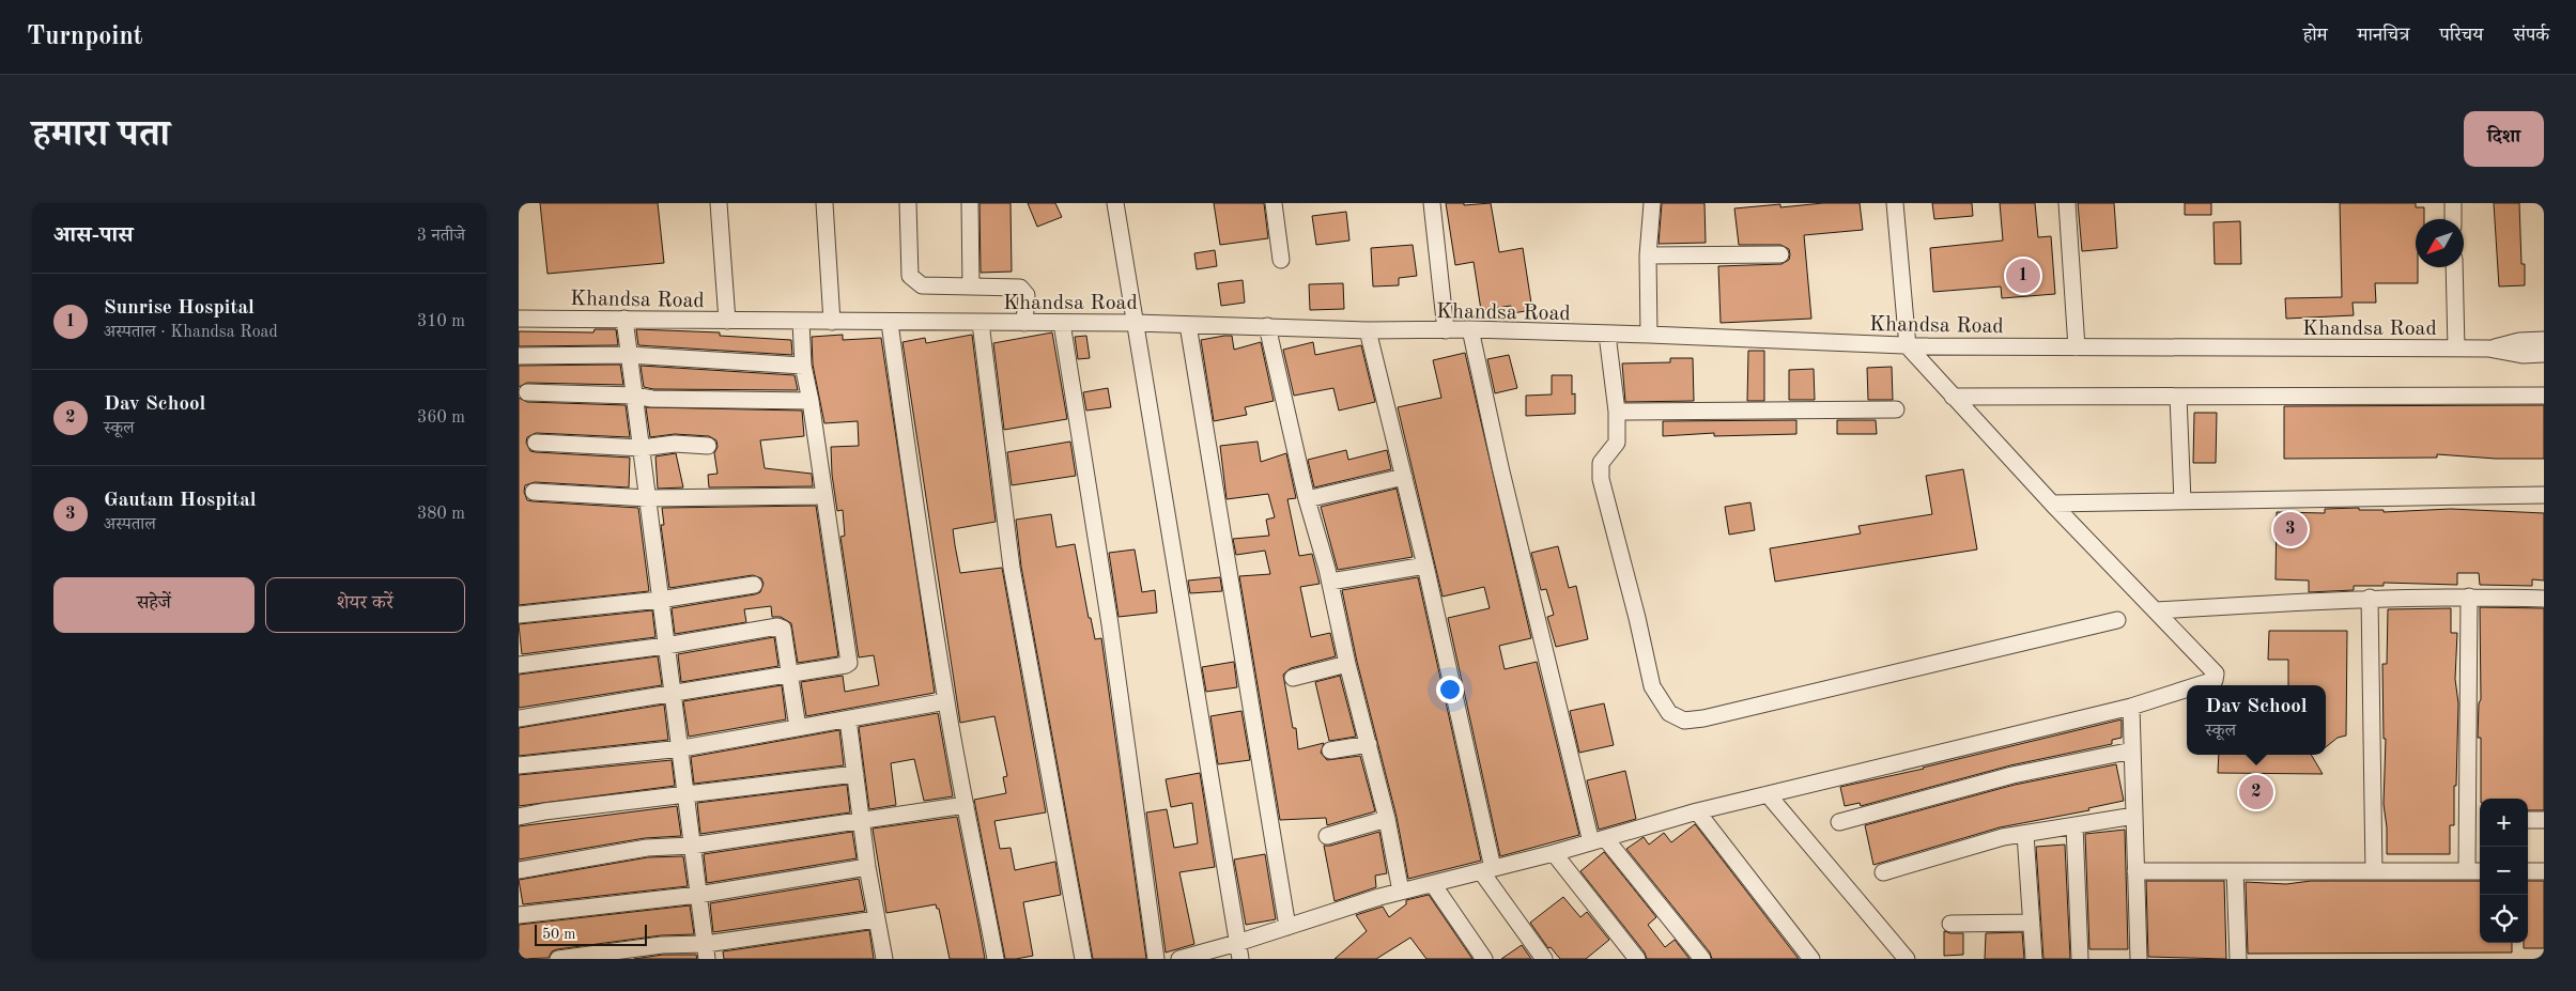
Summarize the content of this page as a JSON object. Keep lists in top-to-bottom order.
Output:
{
  "streets": {
    "street": ["Khandsa Road"]
  },
  "scale_bar": "50 m",
  "north": "bottom left",
  "page": {
    "header": "Turnpoint",
    "nav": [
      "होम",
      "मानचित्र",
      "परिचय",
      "संपर्क"
    ],
    "title": "हमारा पता",
    "buttons": [
      "दिशा",
      ["सहेजें", "शेयर करें"]
    ],
    "heading": ["आस-पास", "3 नतीजे"],
    "pins": ["1", "3", "2"],
    "list": [
      {
        "mark": "1",
        "name": "Sunrise Hospital",
        "note": "अस्पताल · Khandsa Road",
        "value": "310 m"
      },
      {
        "mark": "2",
        "name": "Dav School",
        "note": "स्कूल",
        "value": "360 m"
      },
      {
        "mark": "3",
        "name": "Gautam Hospital",
        "note": "अस्पताल",
        "value": "380 m"
      }
    ],
    "popup": ["Dav School", "स्कूल"],
    "map_buttons": ["+", "−"],
    "scale": "50 m"
  }
}
